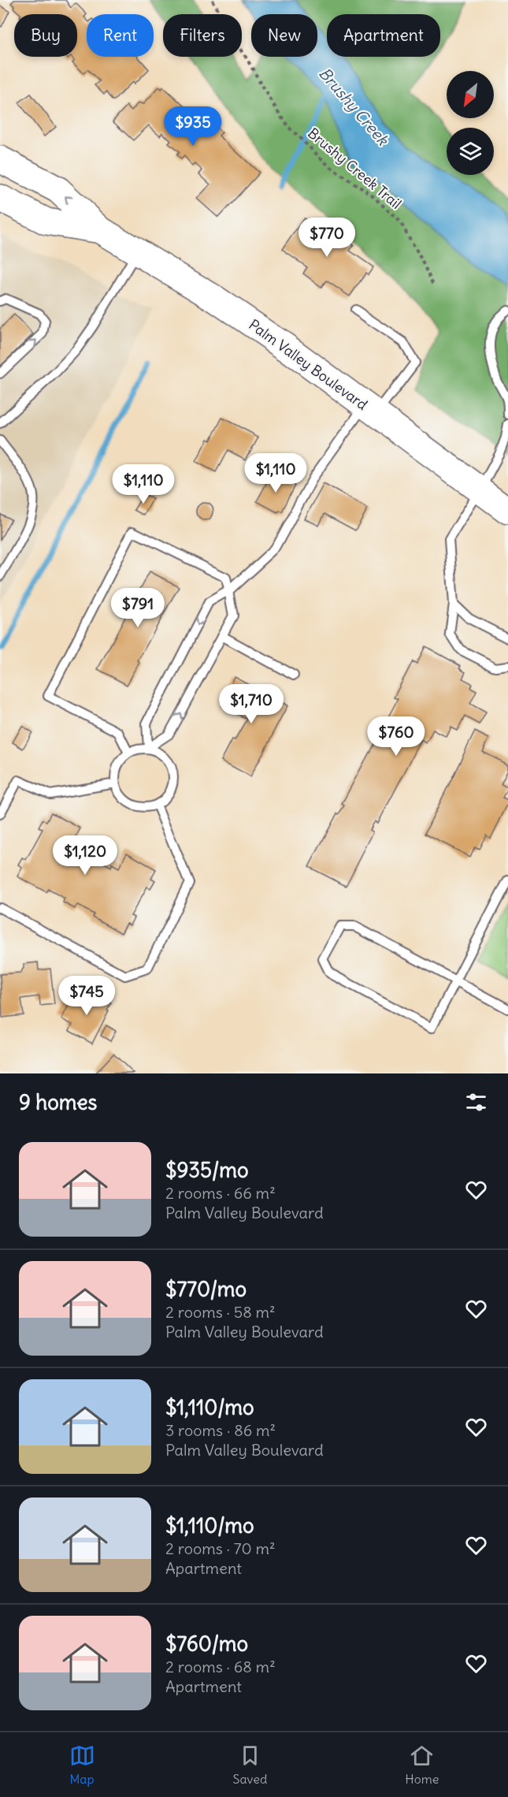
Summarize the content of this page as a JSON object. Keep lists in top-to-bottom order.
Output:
{
  "streets": {
    "highway": ["Palm Valley Boulevard"],
    "path": ["Brushy Creek Trail"]
  },
  "water": ["Brushy Creek"],
  "north": "bottom left",
  "page": {
    "chip": [
      "Buy",
      "Rent",
      "Filters",
      "New",
      "Apartment"
    ],
    "price": [
      "$935",
      "$770",
      "$1,110",
      "$1,110",
      "$791",
      "$1,710",
      "$760",
      "$1,120",
      "$745"
    ],
    "heading": "9 homes",
    "list": [
      {
        "name": "$935/mo",
        "note": "2 rooms · 66 m² · Palm Valley Boulevard"
      },
      {
        "name": "$770/mo",
        "note": "2 rooms · 58 m² · Palm Valley Boulevard"
      },
      {
        "name": "$1,110/mo",
        "note": "3 rooms · 86 m² · Palm Valley Boulevard"
      },
      {
        "name": "$1,110/mo",
        "note": "2 rooms · 70 m² · Apartment"
      },
      {
        "name": "$760/mo",
        "note": "2 rooms · 68 m² · Apartment"
      }
    ],
    "tabs": ["Map", "Saved", "Home"]
  }
}
